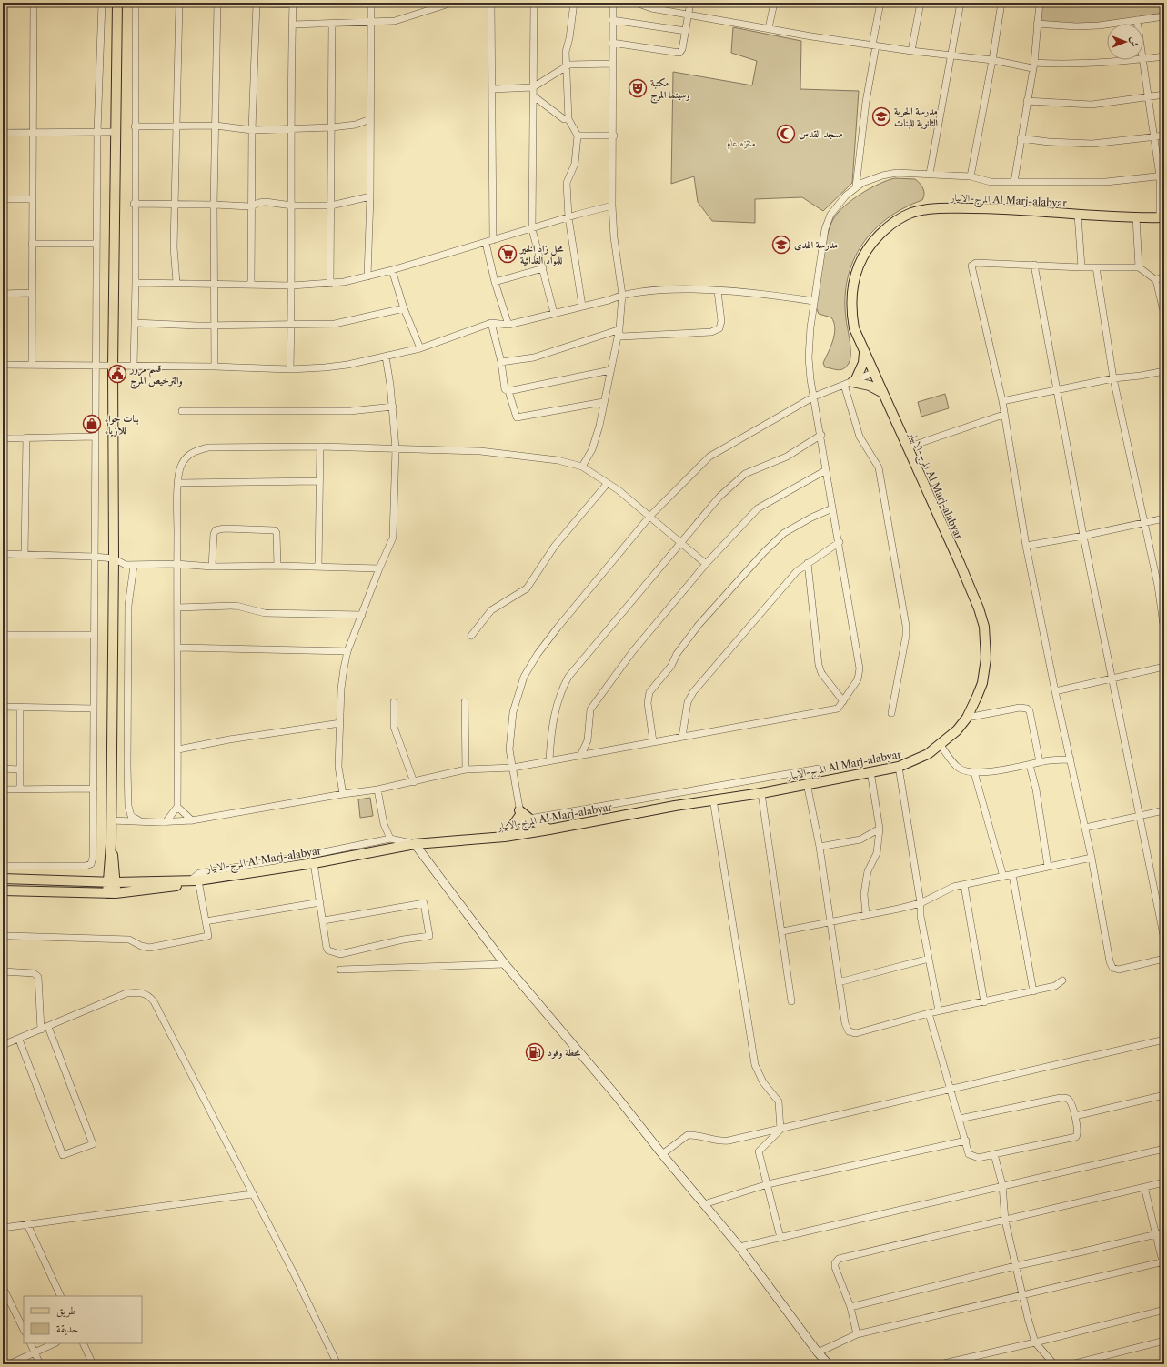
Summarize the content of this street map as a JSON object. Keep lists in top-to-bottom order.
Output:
{
  "streets": {
    "main road": ["المرج-الابيار Al Marj-alabyar"]
  },
  "parks": ["منتزه عام"],
  "places": {
    "theatre": ["مكتبة وسينما المرج"],
    "school or university": ["مدرسة الحرية الثانوية للبنات", "مدرسة الهدى"],
    "mosque": ["مسجد القدس"],
    "supermarket": ["محل زاد الخير للمواد الغذائية"],
    "public building": ["قسم مرور والترخيص المرج"],
    "shop": ["بنات حواء للازياء"],
    "fuel station": ["محطة وقود"]
  },
  "legend": ["طريق", "حديقة"],
  "north": "right"
}
